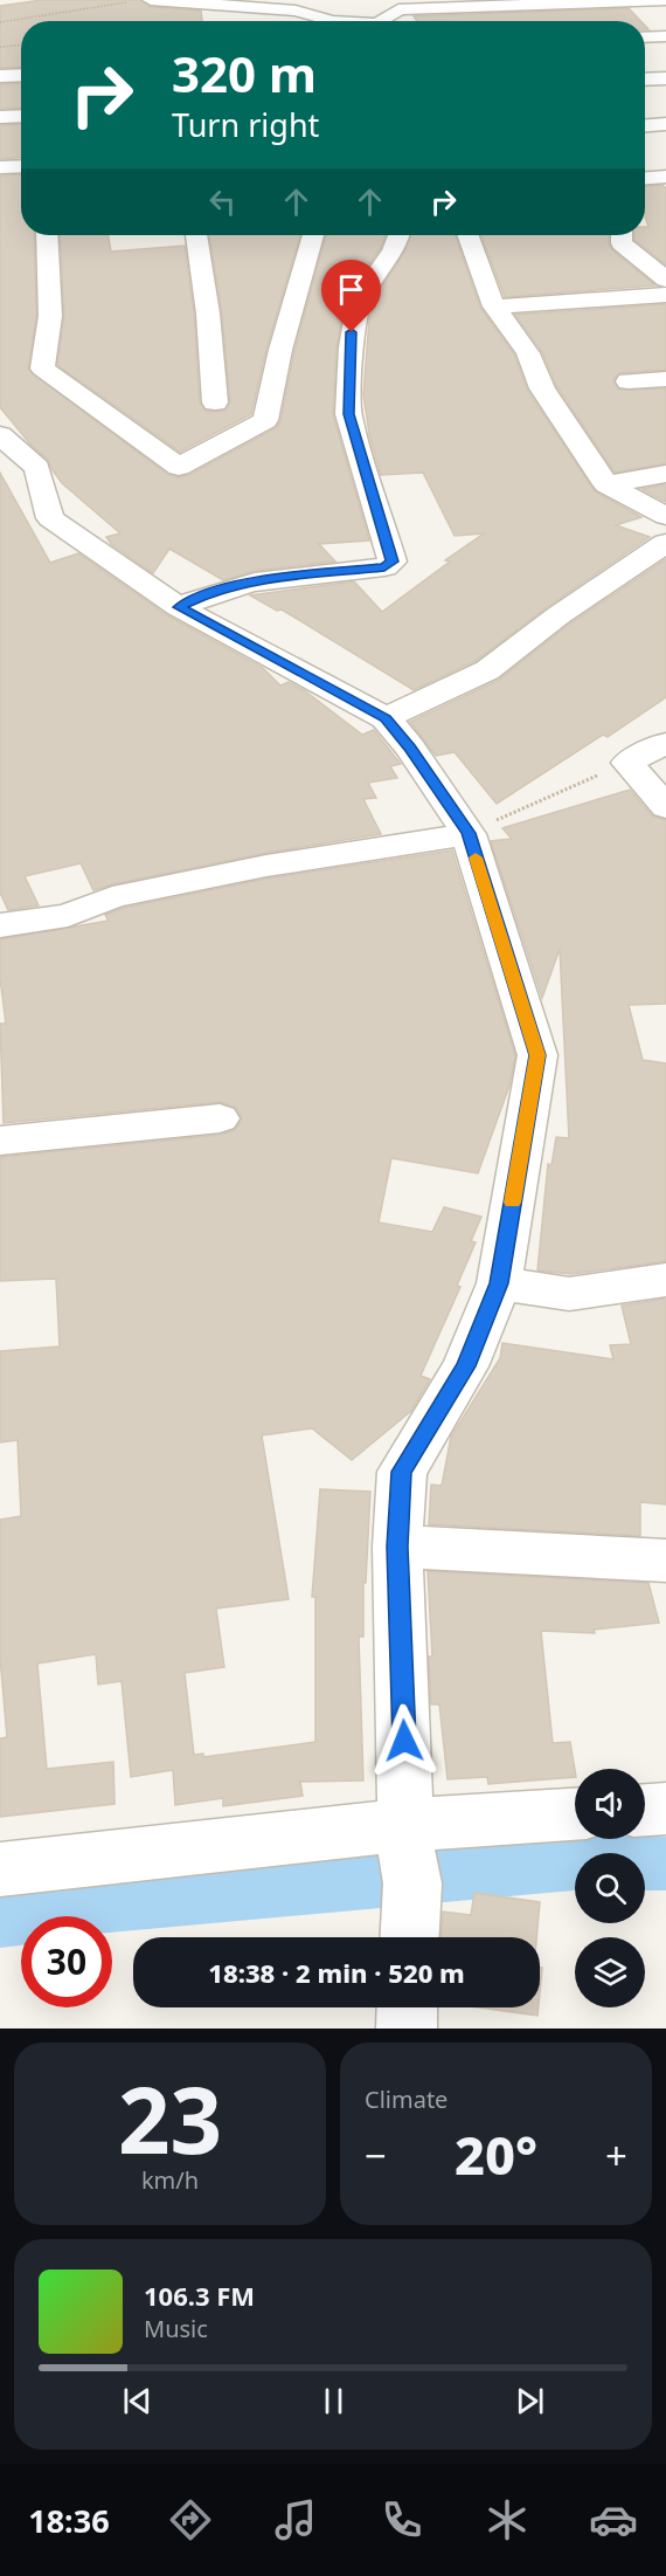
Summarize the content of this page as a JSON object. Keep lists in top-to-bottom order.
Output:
{
  "page": {
    "turn": ["320 m", "Turn right"],
    "limit": "30",
    "trip": "18:38 · 2 min · 520 m",
    "tile": [
      ["23", "km/h"],
      "Climate"
    ],
    "heat": ["−", "20°", "+"],
    "song": ["106.3 FM", "Music"],
    "tabs": "18:36"
  }
}
